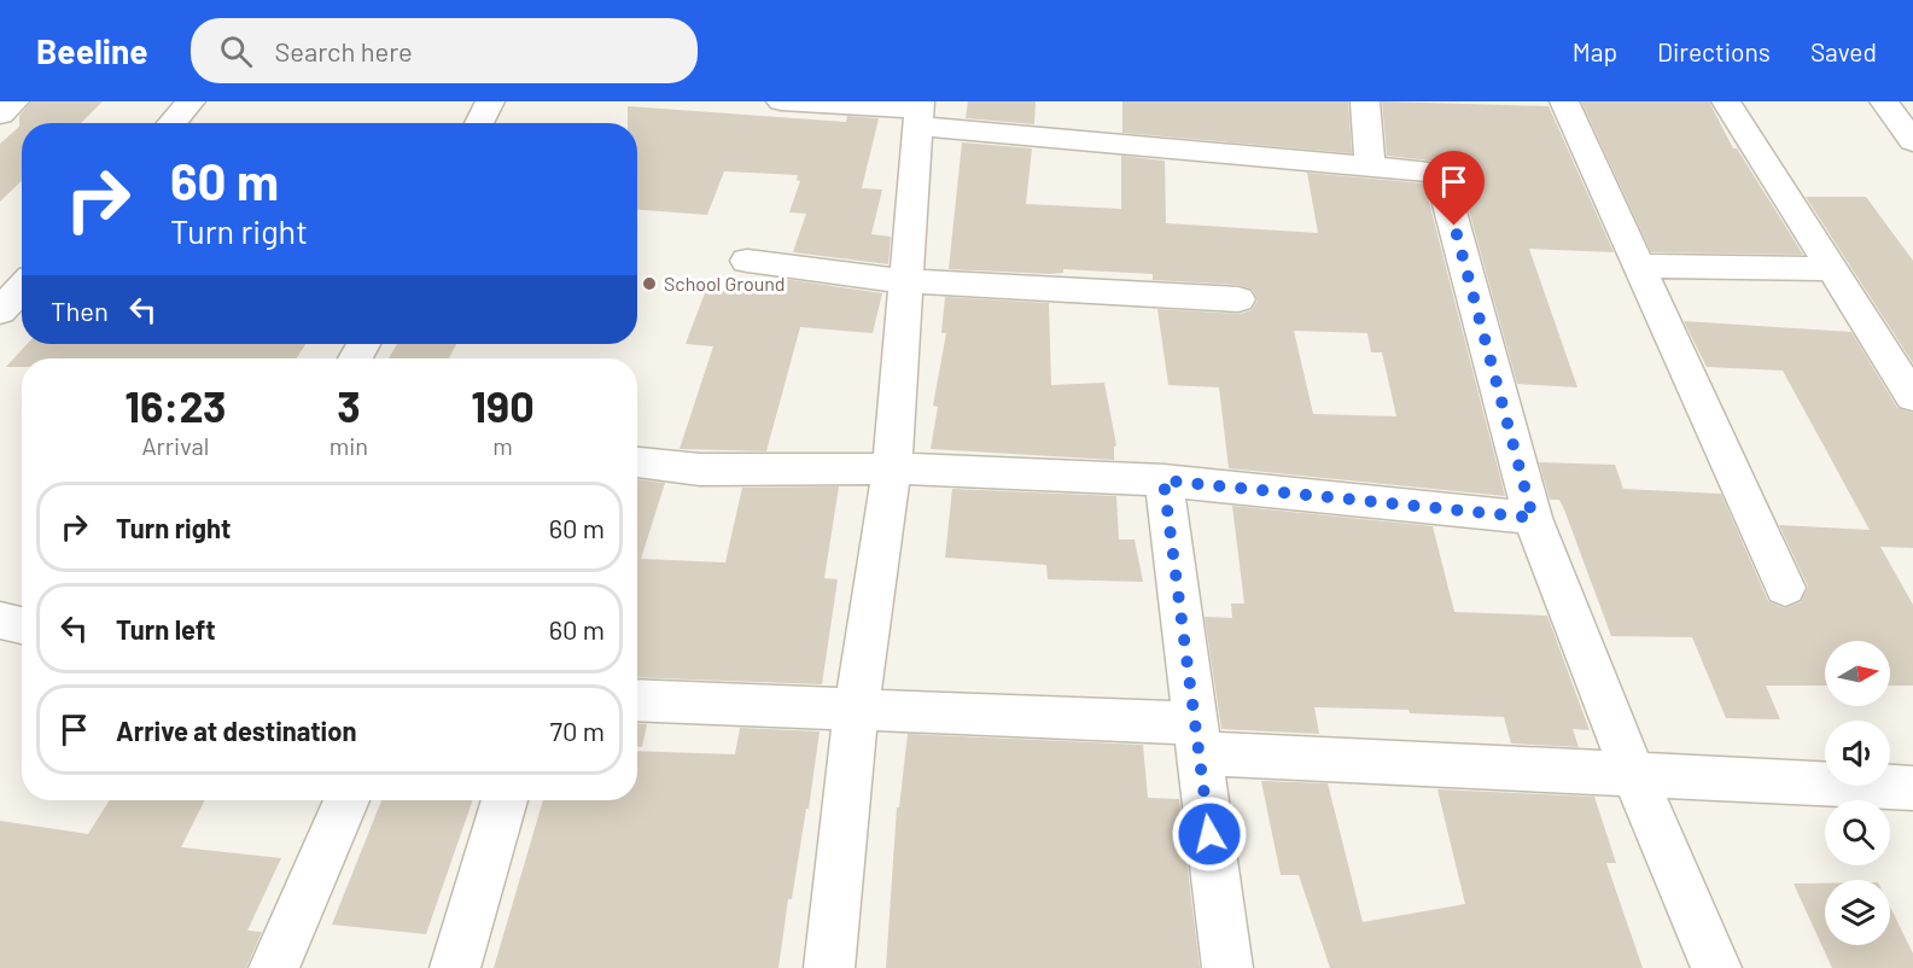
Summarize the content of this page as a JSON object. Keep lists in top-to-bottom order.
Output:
{
  "places": ["School Ground"],
  "north": "right",
  "page": {
    "header": "Beeline",
    "search": "Search here",
    "nav": ["Map", "Directions", "Saved"],
    "turn": ["60 m", "Turn right"],
    "then": "Then",
    "eta": [
      "16:23",
      "Arrival",
      "3",
      "min",
      "190",
      "m"
    ],
    "list": [
      {
        "name": "Turn right",
        "value": "60 m"
      },
      {
        "name": "Turn left",
        "value": "60 m"
      },
      {
        "name": "Arrive at destination",
        "value": "70 m"
      }
    ]
  }
}
